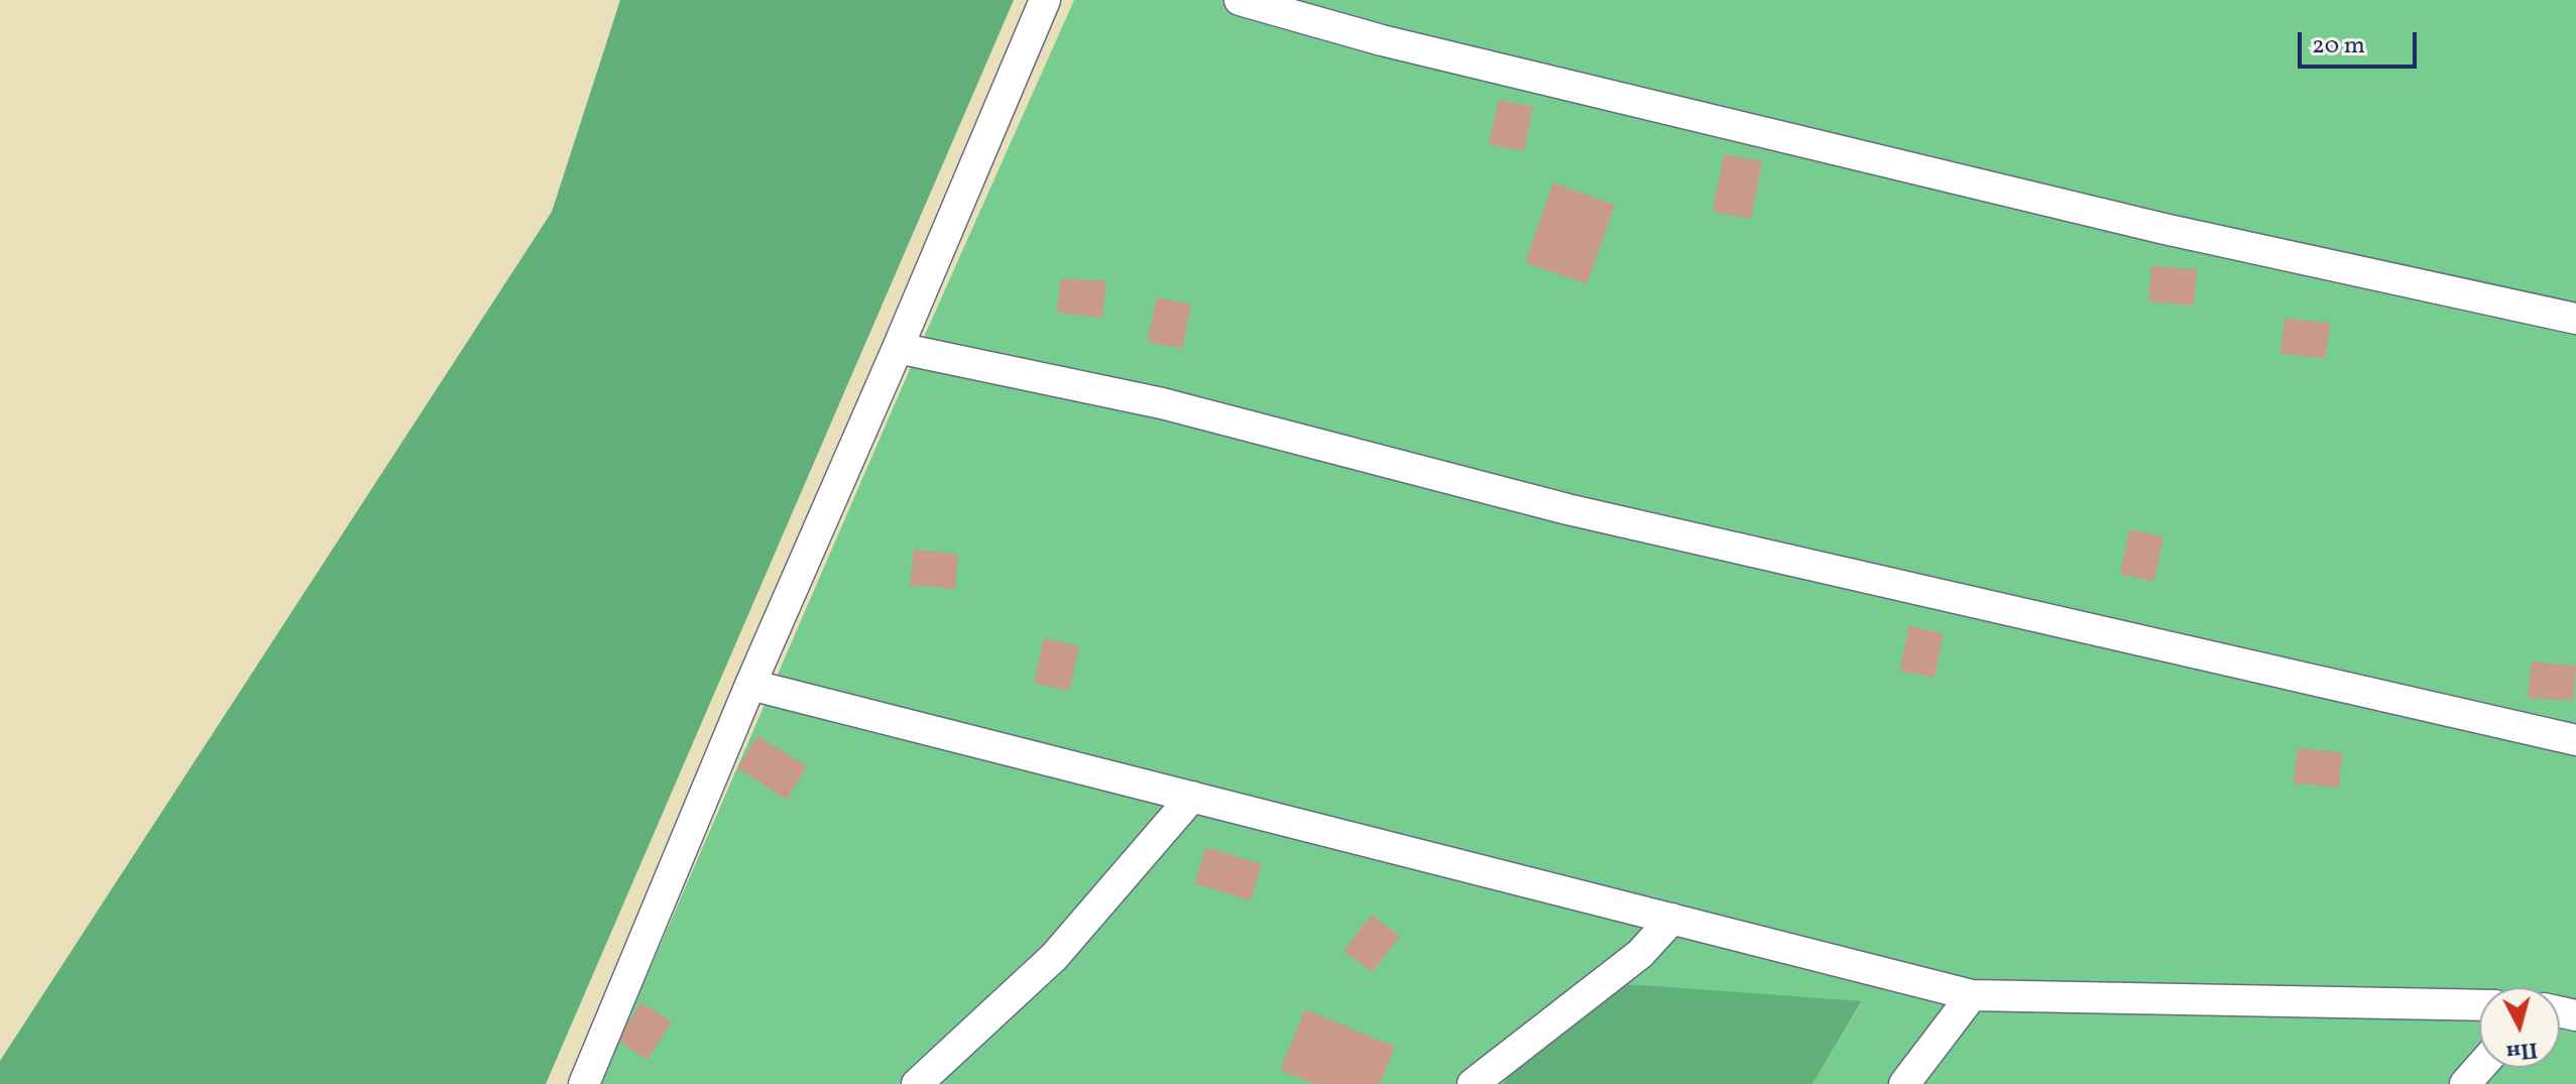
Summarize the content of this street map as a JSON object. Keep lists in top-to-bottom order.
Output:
{
  "scale_bar": "20 m",
  "north": "bottom"
}
